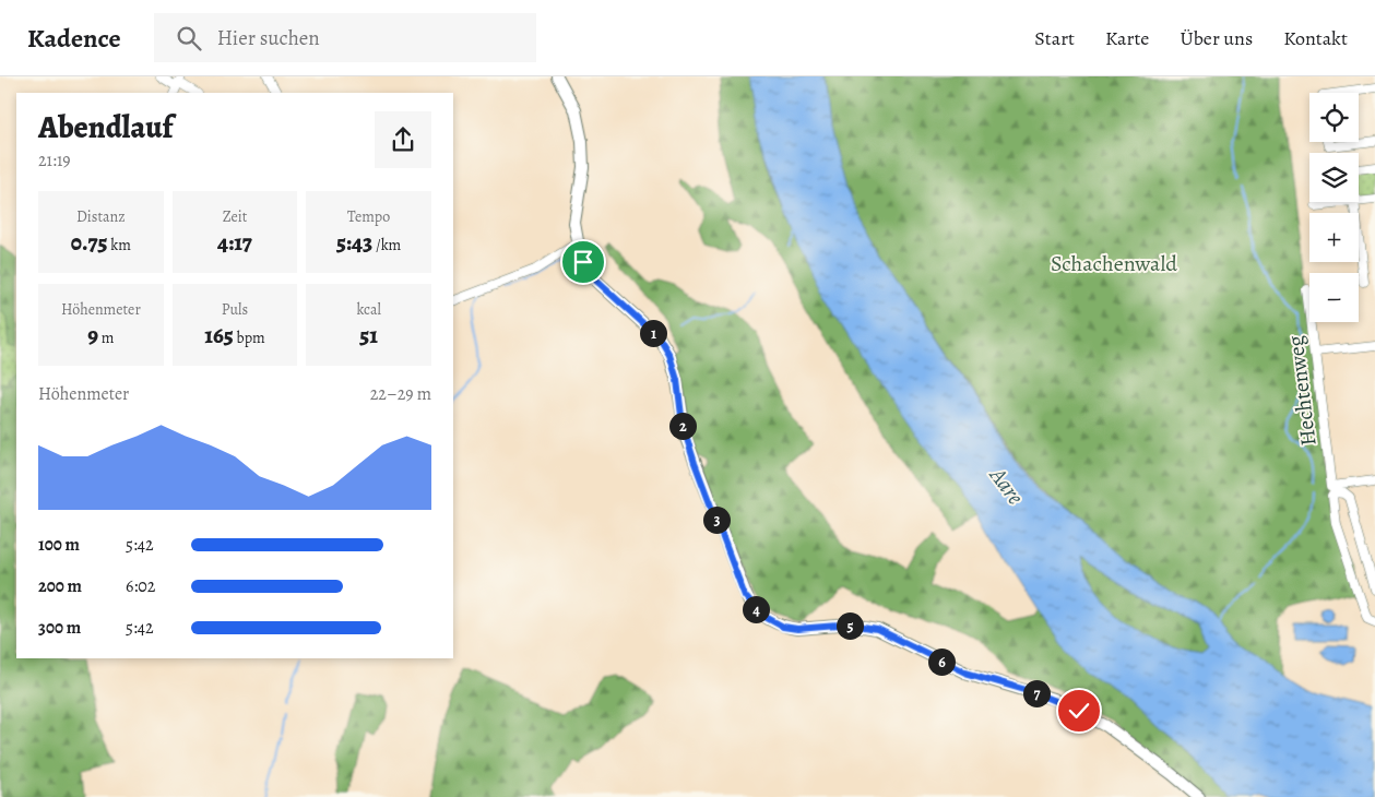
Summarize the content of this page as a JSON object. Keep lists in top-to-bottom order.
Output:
{
  "streets": {
    "street": ["Hechtenweg"]
  },
  "water": ["Aare"],
  "parks": ["Schachenwald"],
  "page": {
    "header": "Kadence",
    "search": "Hier suchen",
    "nav": [
      "Start",
      "Karte",
      "Über uns",
      "Kontakt"
    ],
    "map_buttons": ["+", "−"],
    "heading": ["Abendlauf", "21:19"],
    "stats": [
      ["Distanz", "0.75 km"],
      ["Zeit", "4:17"],
      ["Tempo", "5:43 /km"],
      ["Höhenmeter", "9 m"],
      ["Puls", "165 bpm"],
      ["kcal", "51"]
    ],
    "pins": [
      "1",
      "2",
      "3",
      "4",
      "5",
      "6",
      "7"
    ],
    "chart": ["Höhenmeter", "22–29 m"],
    "list": [
      {
        "name": "100 m",
        "note": "5:42"
      },
      {
        "name": "200 m",
        "note": "6:02"
      },
      {
        "name": "300 m",
        "note": "5:42"
      }
    ]
  }
}
